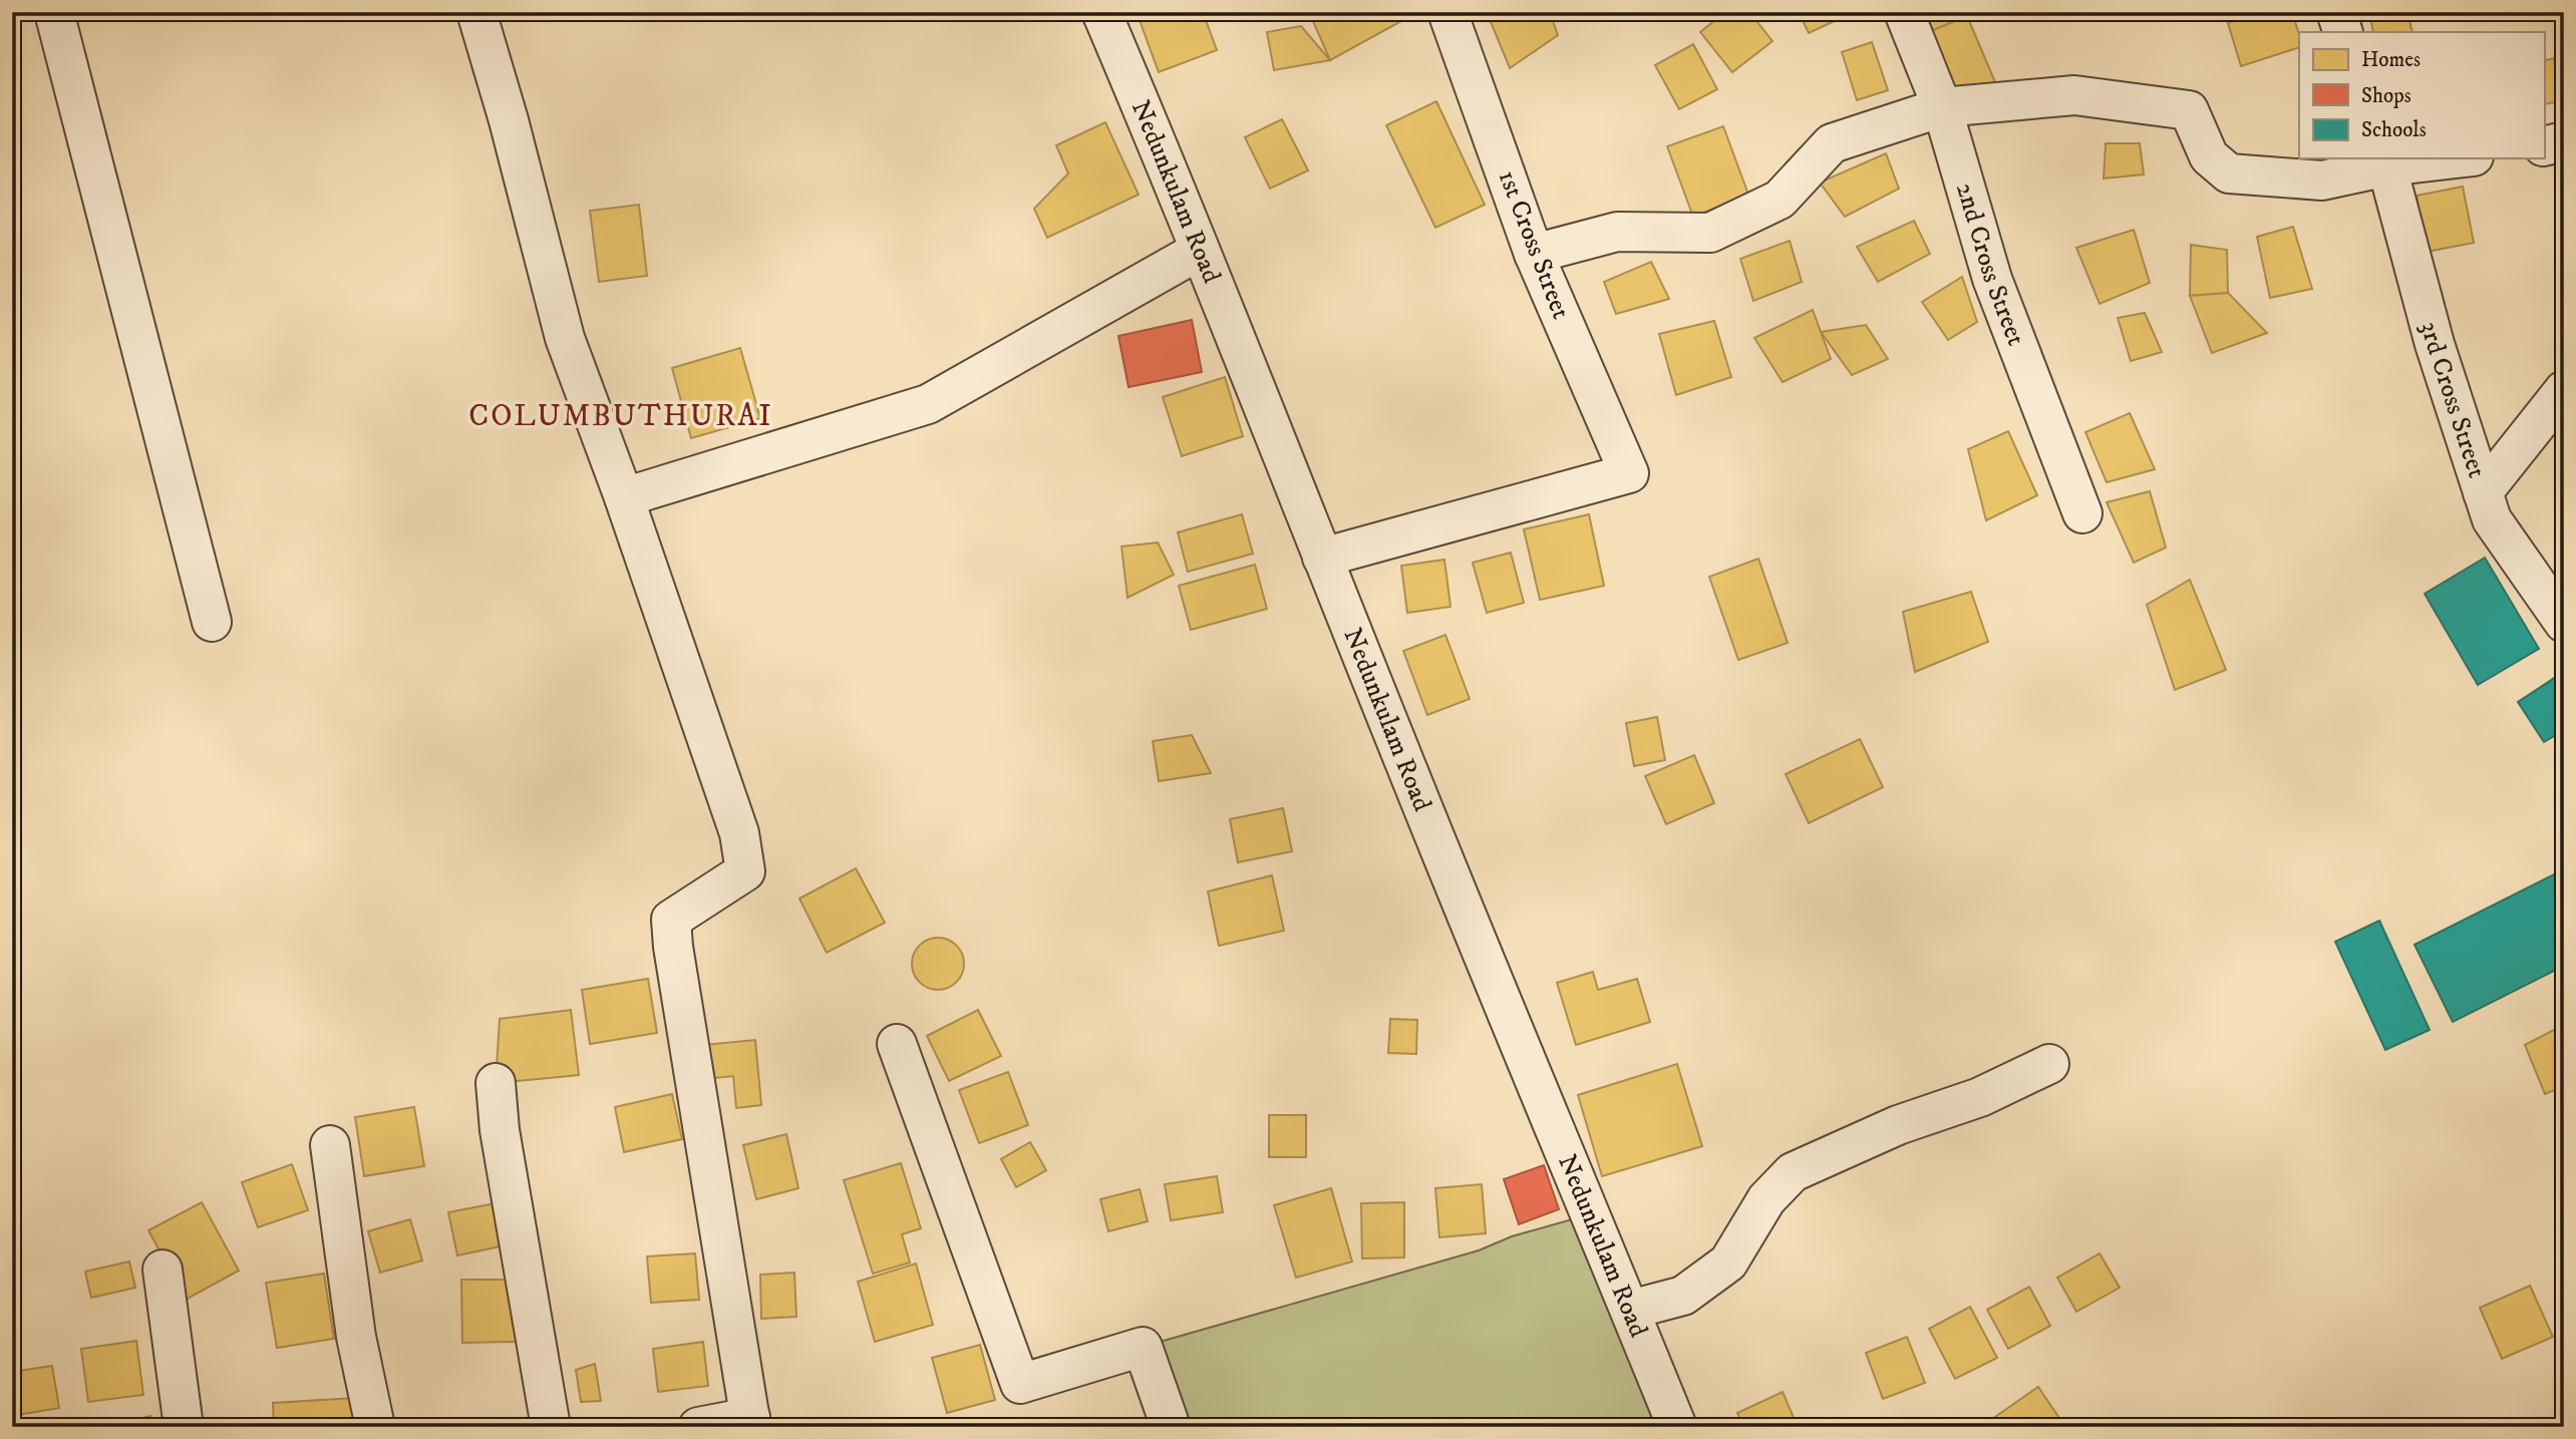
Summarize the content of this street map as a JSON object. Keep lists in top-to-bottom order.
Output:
{
  "streets": {
    "street": [
      "Nedunkulam Road",
      "1st Cross Street",
      "2nd Cross Street",
      "3rd Cross Street"
    ]
  },
  "crossings": [
    ["Nedunkulam Road", "1st Cross Street"]
  ],
  "districts": ["COLUMBUTHURAI"],
  "legend": ["Homes", "Shops", "Schools"]
}
